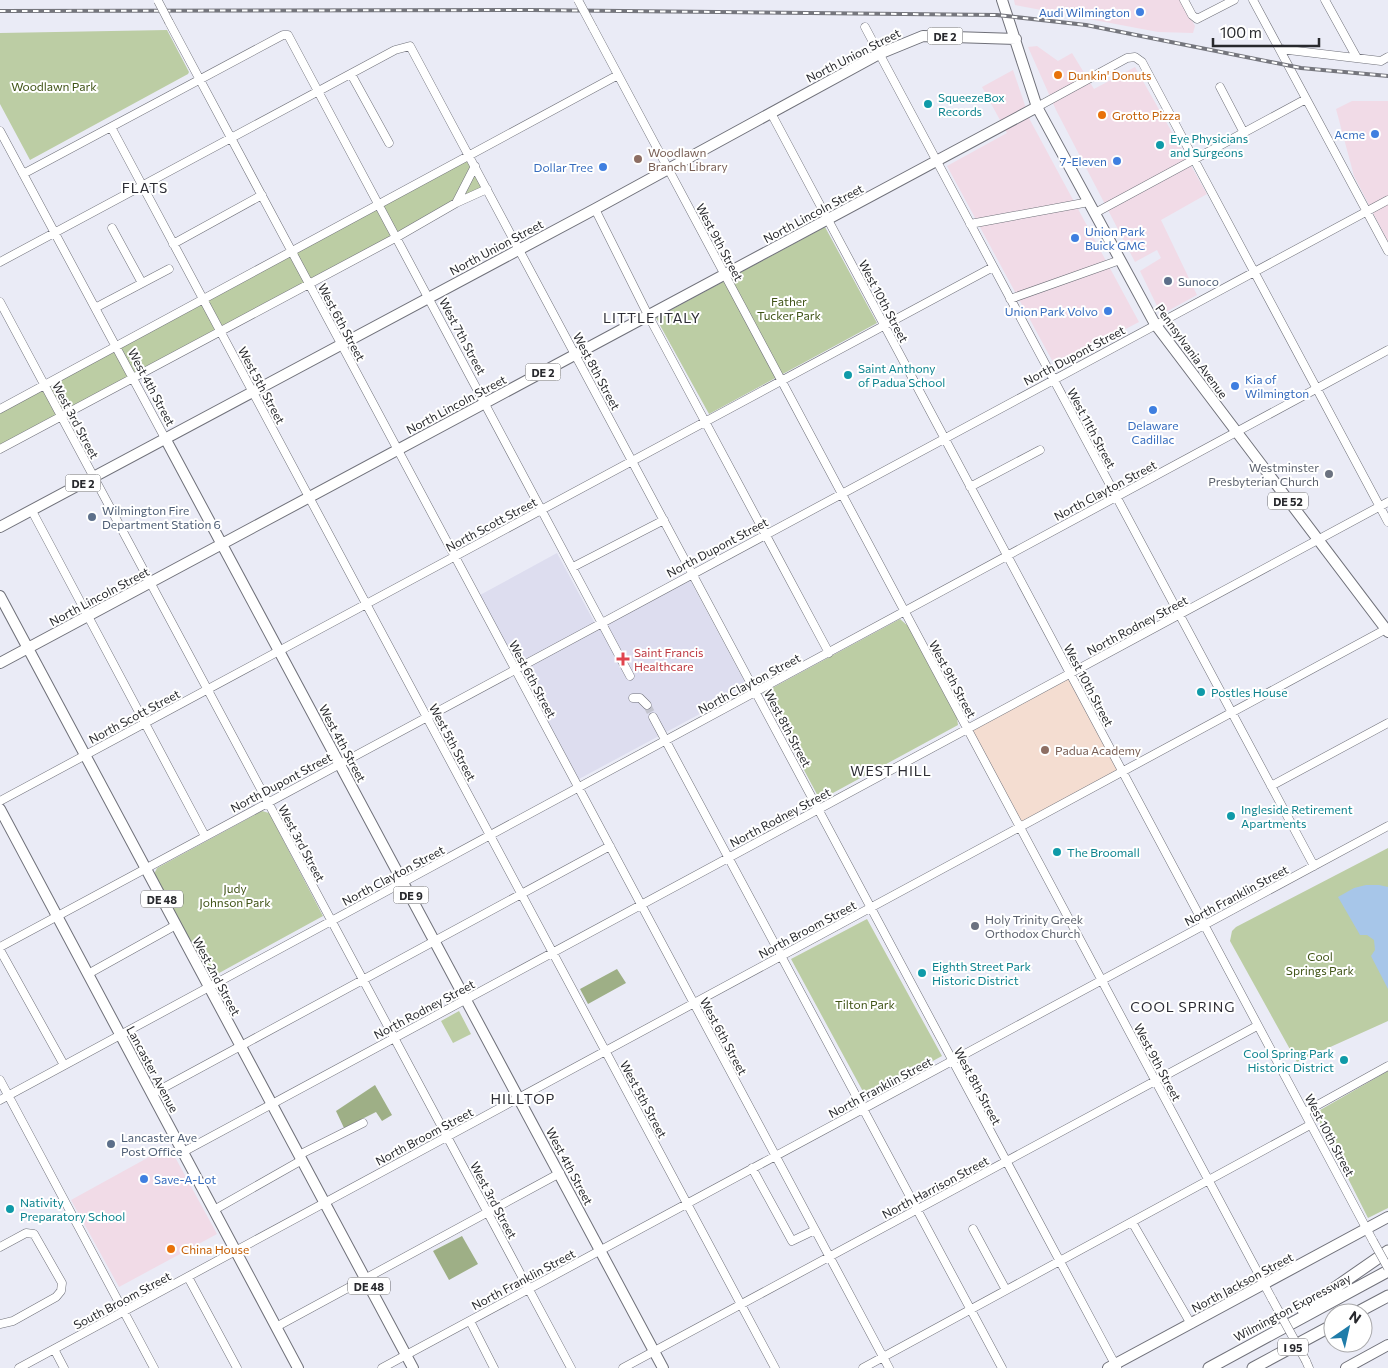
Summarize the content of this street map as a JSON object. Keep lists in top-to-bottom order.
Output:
{
  "streets": {
    "highway": ["Wilmington Expressway", "I 95"],
    "main road": [
      "DE 2",
      "North Union Street",
      "North Lincoln Street",
      "Pennsylvania Avenue",
      "West 4th Street",
      "DE 52",
      "DE 9",
      "DE 48",
      "West 2nd Street",
      "Lancaster Avenue",
      "North Jackson Street"
    ],
    "street": [
      "West 9th Street",
      "West 10th Street",
      "West 6th Street",
      "West 7th Street",
      "North Dupont Street",
      "West 8th Street",
      "West 5th Street",
      "West 3rd Street",
      "West 11th Street",
      "North Clayton Street",
      "North Scott Street",
      "North Rodney Street",
      "North Franklin Street",
      "North Broom Street",
      "North Harrison Street",
      "South Broom Street"
    ]
  },
  "crossings": [
    ["North Union Street", "West 9th Street"],
    ["North Union Street", "West 10th Street"],
    ["North Union Street", "West 6th Street"],
    ["North Union Street", "West 7th Street"],
    ["North Union Street", "Pennsylvania Avenue"],
    ["North Union Street", "West 8th Street"],
    ["North Union Street", "West 5th Street"],
    ["North Union Street", "West 4th Street"],
    ["North Union Street", "West 3rd Street"],
    ["North Union Street", "West 11th Street"],
    ["North Lincoln Street", "West 9th Street"],
    ["North Lincoln Street", "West 10th Street"],
    ["North Lincoln Street", "West 6th Street"],
    ["North Lincoln Street", "West 7th Street"],
    ["North Lincoln Street", "Pennsylvania Avenue"],
    ["North Lincoln Street", "West 8th Street"],
    ["North Lincoln Street", "West 5th Street"],
    ["North Lincoln Street", "West 4th Street"],
    ["North Lincoln Street", "West 3rd Street"],
    ["North Lincoln Street", "West 11th Street"],
    ["North Lincoln Street", "West 2nd Street"],
    ["West 9th Street", "North Dupont Street"],
    ["West 9th Street", "North Clayton Street"],
    ["West 9th Street", "North Scott Street"],
    ["West 9th Street", "North Rodney Street"],
    ["West 9th Street", "North Franklin Street"],
    ["West 9th Street", "North Broom Street"],
    ["West 9th Street", "North Harrison Street"],
    ["West 9th Street", "North Jackson Street"],
    ["West 10th Street", "North Dupont Street"],
    ["West 10th Street", "North Clayton Street"],
    ["West 10th Street", "North Scott Street"],
    ["West 10th Street", "North Rodney Street"],
    ["West 10th Street", "North Franklin Street"],
    ["West 10th Street", "North Broom Street"],
    ["West 10th Street", "North Harrison Street"],
    ["West 10th Street", "North Jackson Street"],
    ["West 10th Street", "Wilmington Expressway"],
    ["West 6th Street", "West 7th Street"],
    ["West 6th Street", "North Dupont Street"],
    ["West 6th Street", "North Clayton Street"],
    ["West 6th Street", "North Scott Street"],
    ["West 6th Street", "North Rodney Street"],
    ["West 6th Street", "North Franklin Street"],
    ["West 6th Street", "North Broom Street"],
    ["West 6th Street", "North Harrison Street"],
    ["West 7th Street", "North Dupont Street"],
    ["West 7th Street", "North Scott Street"],
    ["Pennsylvania Avenue", "North Dupont Street"],
    ["Pennsylvania Avenue", "North Clayton Street"],
    ["Pennsylvania Avenue", "North Rodney Street"],
    ["Pennsylvania Avenue", "North Broom Street"],
    ["North Dupont Street", "West 8th Street"],
    ["North Dupont Street", "West 5th Street"],
    ["North Dupont Street", "West 4th Street"],
    ["North Dupont Street", "West 3rd Street"],
    ["North Dupont Street", "West 11th Street"],
    ["North Dupont Street", "West 2nd Street"],
    ["North Dupont Street", "Lancaster Avenue"],
    ["West 8th Street", "North Clayton Street"],
    ["West 8th Street", "North Scott Street"],
    ["West 8th Street", "North Rodney Street"],
    ["West 8th Street", "North Franklin Street"],
    ["West 8th Street", "North Broom Street"],
    ["West 8th Street", "North Harrison Street"],
    ["West 8th Street", "North Jackson Street"],
    ["West 5th Street", "North Clayton Street"],
    ["West 5th Street", "North Scott Street"],
    ["West 5th Street", "North Rodney Street"],
    ["West 5th Street", "North Franklin Street"],
    ["West 5th Street", "North Broom Street"],
    ["West 5th Street", "North Harrison Street"],
    ["West 4th Street", "North Clayton Street"],
    ["West 4th Street", "North Scott Street"],
    ["West 4th Street", "North Rodney Street"],
    ["West 4th Street", "North Franklin Street"],
    ["West 4th Street", "North Broom Street"],
    ["West 4th Street", "North Harrison Street"],
    ["West 3rd Street", "North Clayton Street"],
    ["West 3rd Street", "North Scott Street"],
    ["West 3rd Street", "North Rodney Street"],
    ["West 3rd Street", "North Franklin Street"],
    ["West 3rd Street", "North Broom Street"],
    ["West 11th Street", "North Clayton Street"],
    ["West 11th Street", "North Scott Street"],
    ["West 11th Street", "North Rodney Street"],
    ["West 11th Street", "North Franklin Street"],
    ["West 11th Street", "North Broom Street"],
    ["North Clayton Street", "West 2nd Street"],
    ["North Clayton Street", "Lancaster Avenue"],
    ["North Scott Street", "West 2nd Street"],
    ["North Rodney Street", "West 2nd Street"],
    ["North Rodney Street", "Lancaster Avenue"],
    ["North Franklin Street", "West 2nd Street"],
    ["North Broom Street", "West 2nd Street"],
    ["North Broom Street", "Lancaster Avenue"],
    ["North Broom Street", "South Broom Street"],
    ["Lancaster Avenue", "South Broom Street"]
  ],
  "districts": [
    "FLATS",
    "LITTLE ITALY",
    "WEST HILL",
    "COOL SPRING",
    "HILLTOP"
  ],
  "parks": [
    "Woodlawn Park",
    "Father Tucker Park",
    "Judy Johnson Park",
    "Cool Springs Park",
    "Tilton Park"
  ],
  "places": {
    "other": [
      "Audi Wilmington",
      "Dunkin' Donuts",
      "SqueezeBox Records",
      "Grotto Pizza",
      "Acme",
      "Eye Physicians and Surgeons",
      "Woodlawn Branch Library",
      "7-Eleven",
      "Dollar Tree",
      "Union Park Buick GMC",
      "Sunoco",
      "Union Park Volvo",
      "Saint Anthony of Padua School",
      "Kia of Wilmington",
      "Delaware Cadillac",
      "Westminster Presbyterian Church",
      "Wilmington Fire Department Station 6",
      "Postles House",
      "Padua Academy",
      "Ingleside Retirement Apartments",
      "The Broomall",
      "Holy Trinity Greek Orthodox Church",
      "Eighth Street Park Historic District",
      "Cool Spring Park Historic District",
      "Lancaster Ave Post Office",
      "Save-A-Lot",
      "Nativity Preparatory School",
      "China House"
    ],
    "health": ["Saint Francis Healthcare"]
  },
  "scale_bar": "100 m",
  "north": "top right"
}
